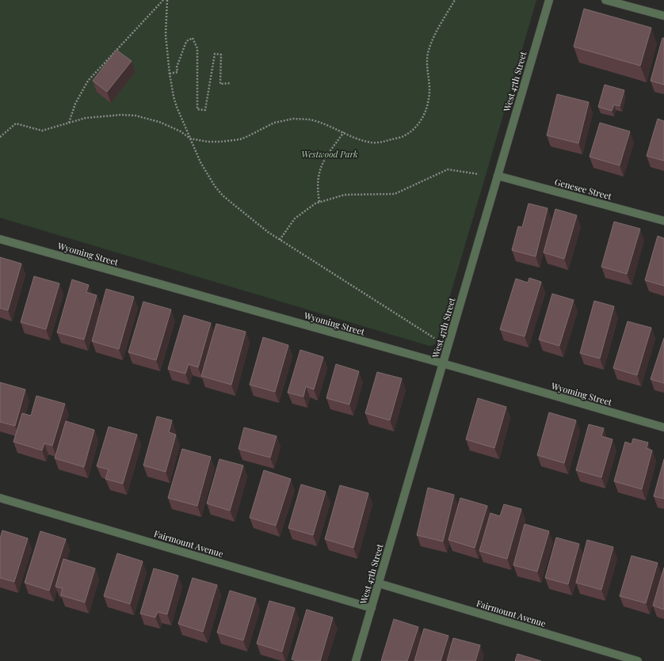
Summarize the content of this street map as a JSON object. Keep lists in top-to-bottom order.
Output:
{
  "streets": {
    "street": [
      "West 47th Street",
      "Genesee Street",
      "Wyoming Street",
      "Fairmount Avenue"
    ]
  },
  "crossings": [
    ["West 47th Street", "Genesee Street"],
    ["West 47th Street", "Wyoming Street"],
    ["West 47th Street", "Fairmount Avenue"]
  ],
  "parks": ["Westwood Park"]
}
